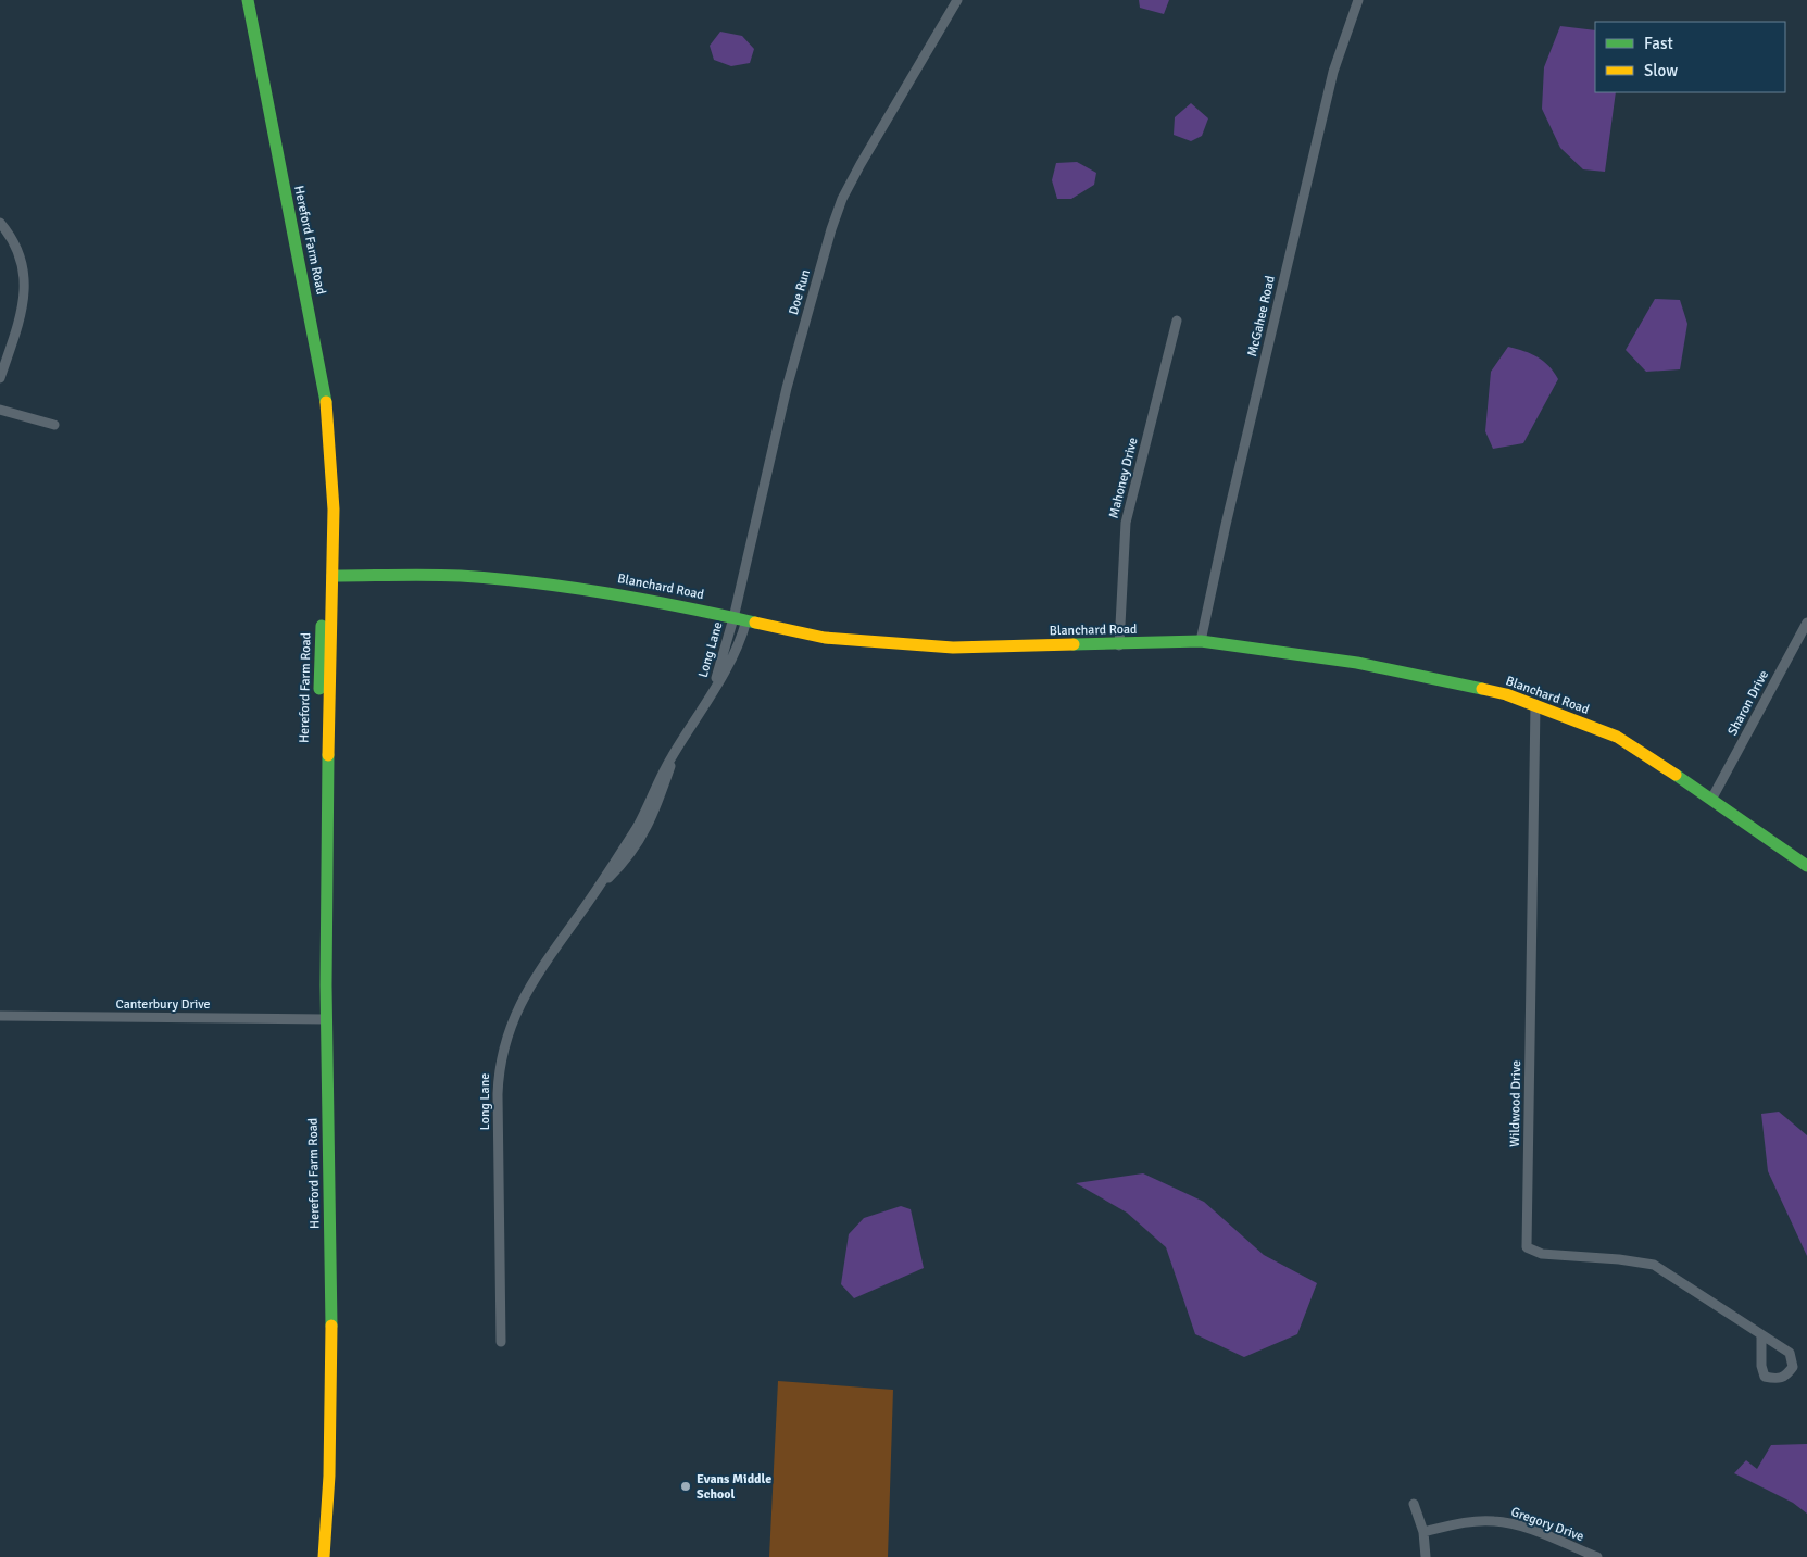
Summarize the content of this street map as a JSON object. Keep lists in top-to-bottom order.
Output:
{
  "streets": {
    "street": [
      "Hereford Farm Road",
      "Doe Run",
      "McGahee Road",
      "Mahoney Drive",
      "Blanchard Road",
      "Long Lane",
      "Sharon Drive",
      "Canterbury Drive",
      "Wildwood Drive",
      "Gregory Drive"
    ]
  },
  "crossings": [
    ["Hereford Farm Road", "Blanchard Road"],
    ["Hereford Farm Road", "Canterbury Drive"],
    ["Doe Run", "Blanchard Road"],
    ["Doe Run", "Long Lane"],
    ["McGahee Road", "Blanchard Road"],
    ["Mahoney Drive", "Blanchard Road"],
    ["Blanchard Road", "Long Lane"],
    ["Blanchard Road", "Sharon Drive"],
    ["Blanchard Road", "Wildwood Drive"]
  ],
  "places": ["Evans Middle School"],
  "legend": ["Fast", "Slow"]
}
